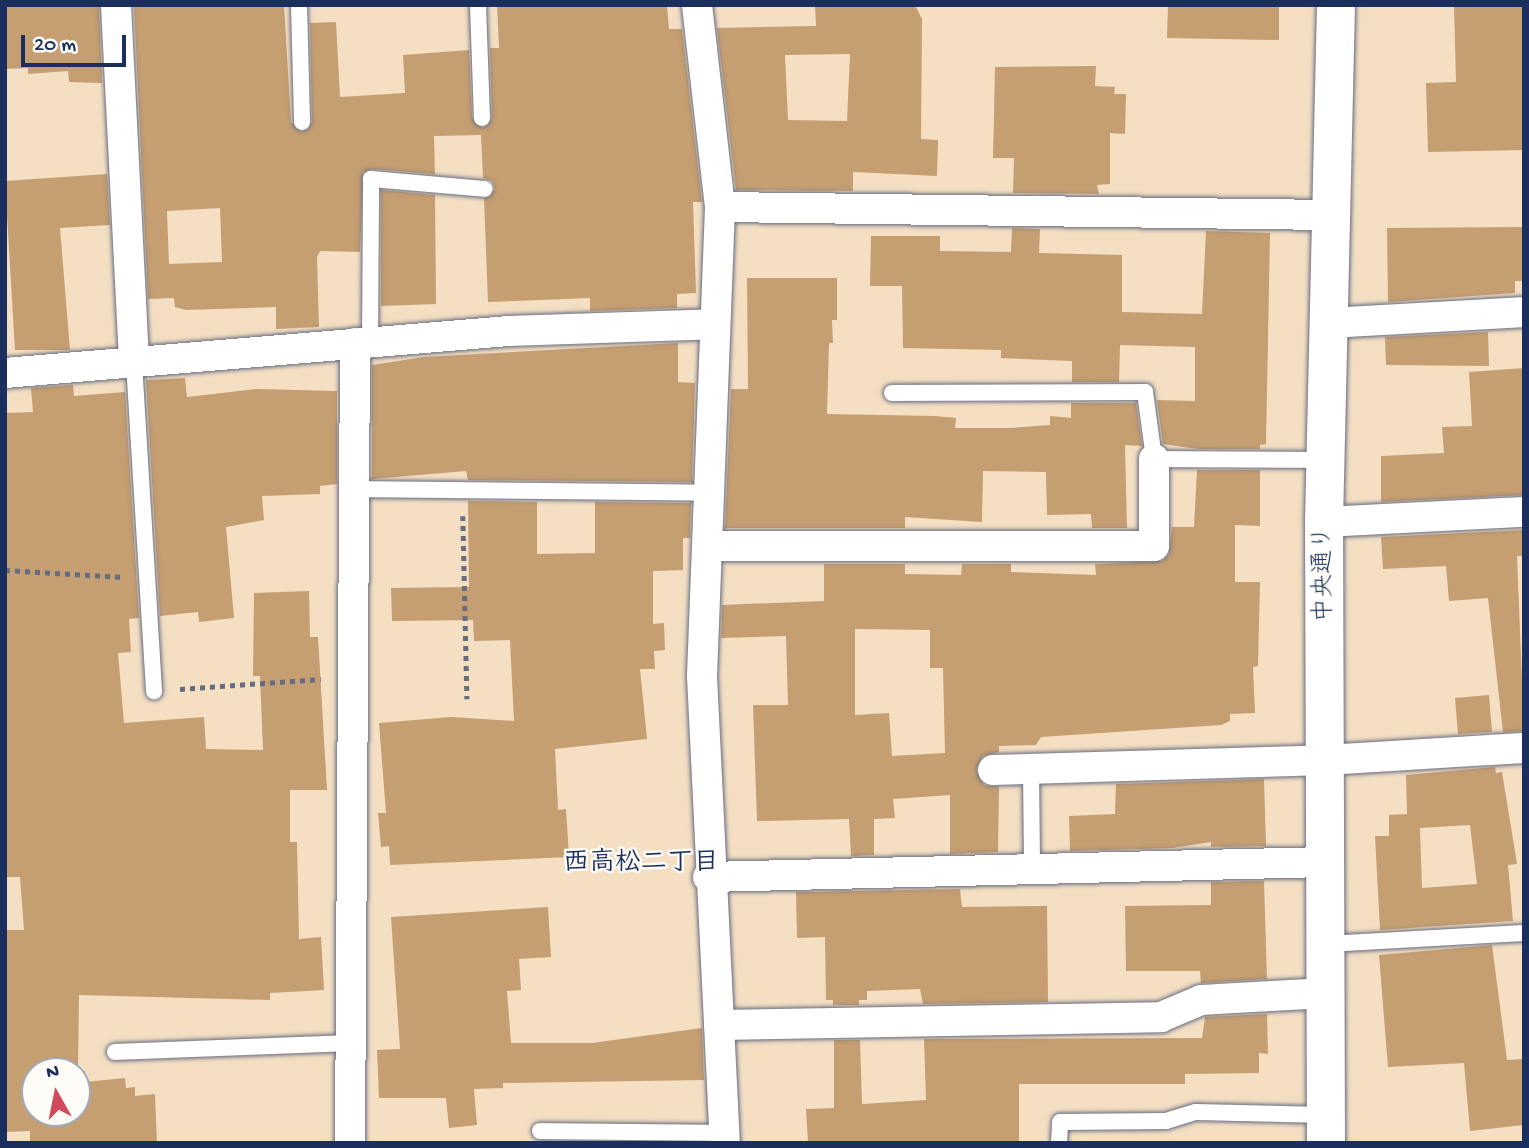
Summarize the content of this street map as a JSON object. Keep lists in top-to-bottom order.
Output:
{
  "streets": {
    "highway": ["中央通り"]
  },
  "districts": ["西高松二丁目"],
  "scale_bar": "20 m",
  "north": "top"
}
